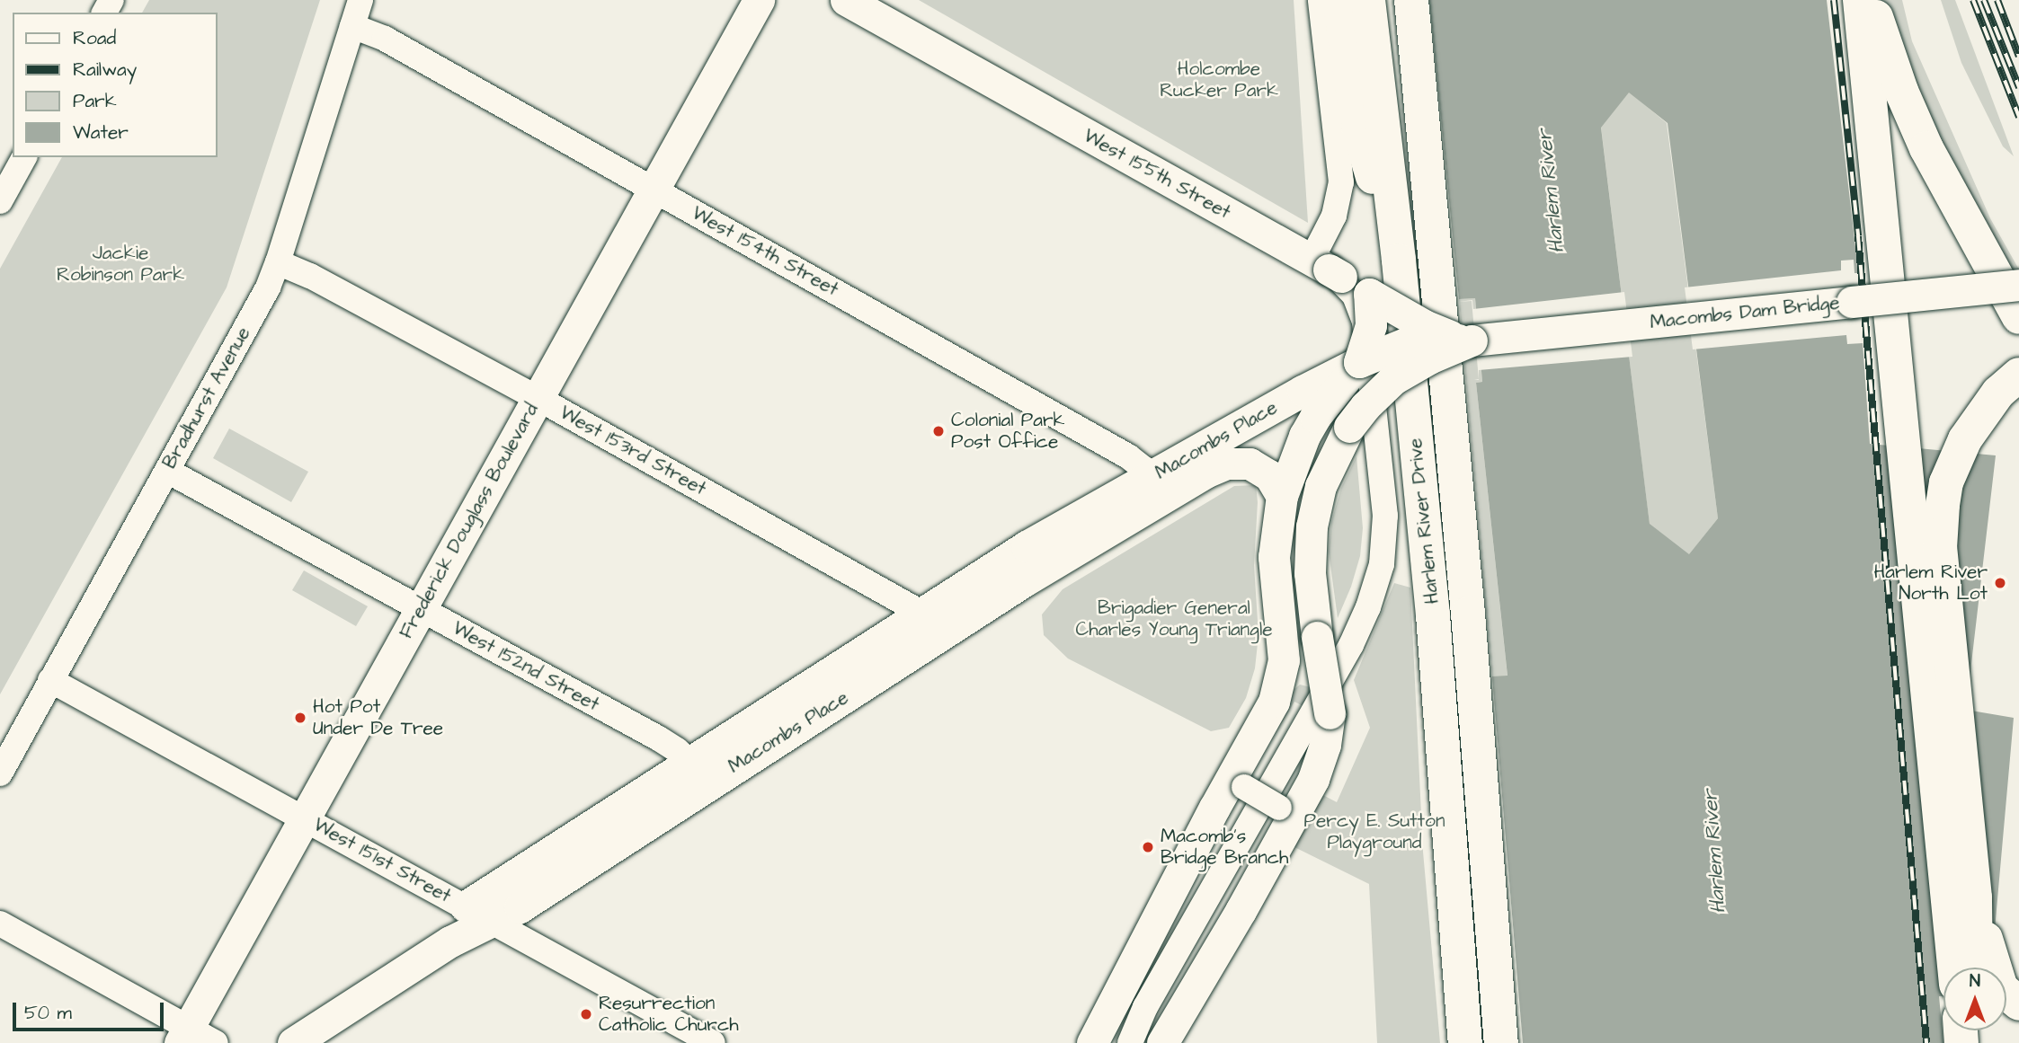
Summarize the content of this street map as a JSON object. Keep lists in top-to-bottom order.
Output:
{
  "streets": {
    "highway": ["Harlem River Drive"],
    "main road": [
      "West 155th Street",
      "Macombs Dam Bridge",
      "Macombs Place",
      "Frederick Douglass Boulevard"
    ],
    "street": [
      "West 154th Street",
      "Bradhurst Avenue",
      "West 153rd Street",
      "West 152nd Street",
      "West 151st Street"
    ]
  },
  "crossings": [
    ["West 155th Street", "Macombs Place"],
    ["West 154th Street", "Bradhurst Avenue"],
    ["West 154th Street", "Macombs Place"],
    ["West 154th Street", "Frederick Douglass Boulevard"],
    ["Macombs Dam Bridge", "Macombs Place"],
    ["Bradhurst Avenue", "West 153rd Street"],
    ["Bradhurst Avenue", "West 152nd Street"],
    ["Bradhurst Avenue", "West 151st Street"],
    ["Macombs Place", "West 153rd Street"],
    ["Macombs Place", "West 152nd Street"],
    ["Macombs Place", "West 151st Street"],
    ["West 153rd Street", "Frederick Douglass Boulevard"],
    ["Frederick Douglass Boulevard", "West 152nd Street"],
    ["Frederick Douglass Boulevard", "West 151st Street"]
  ],
  "water": ["Harlem River"],
  "parks": [
    "Holcombe Rucker Park",
    "Jackie Robinson Park",
    "Brigadier General Charles Young Triangle",
    "Percy E. Sutton Playground"
  ],
  "places": [
    "Colonial Park Post Office",
    "Harlem River North Lot",
    "Hot Pot Under De Tree",
    "Macomb's Bridge Branch",
    "Resurrection Catholic Church"
  ],
  "legend": [
    "Road",
    "Railway",
    "Park",
    "Water"
  ],
  "scale_bar": "50 m",
  "north": "top"
}
